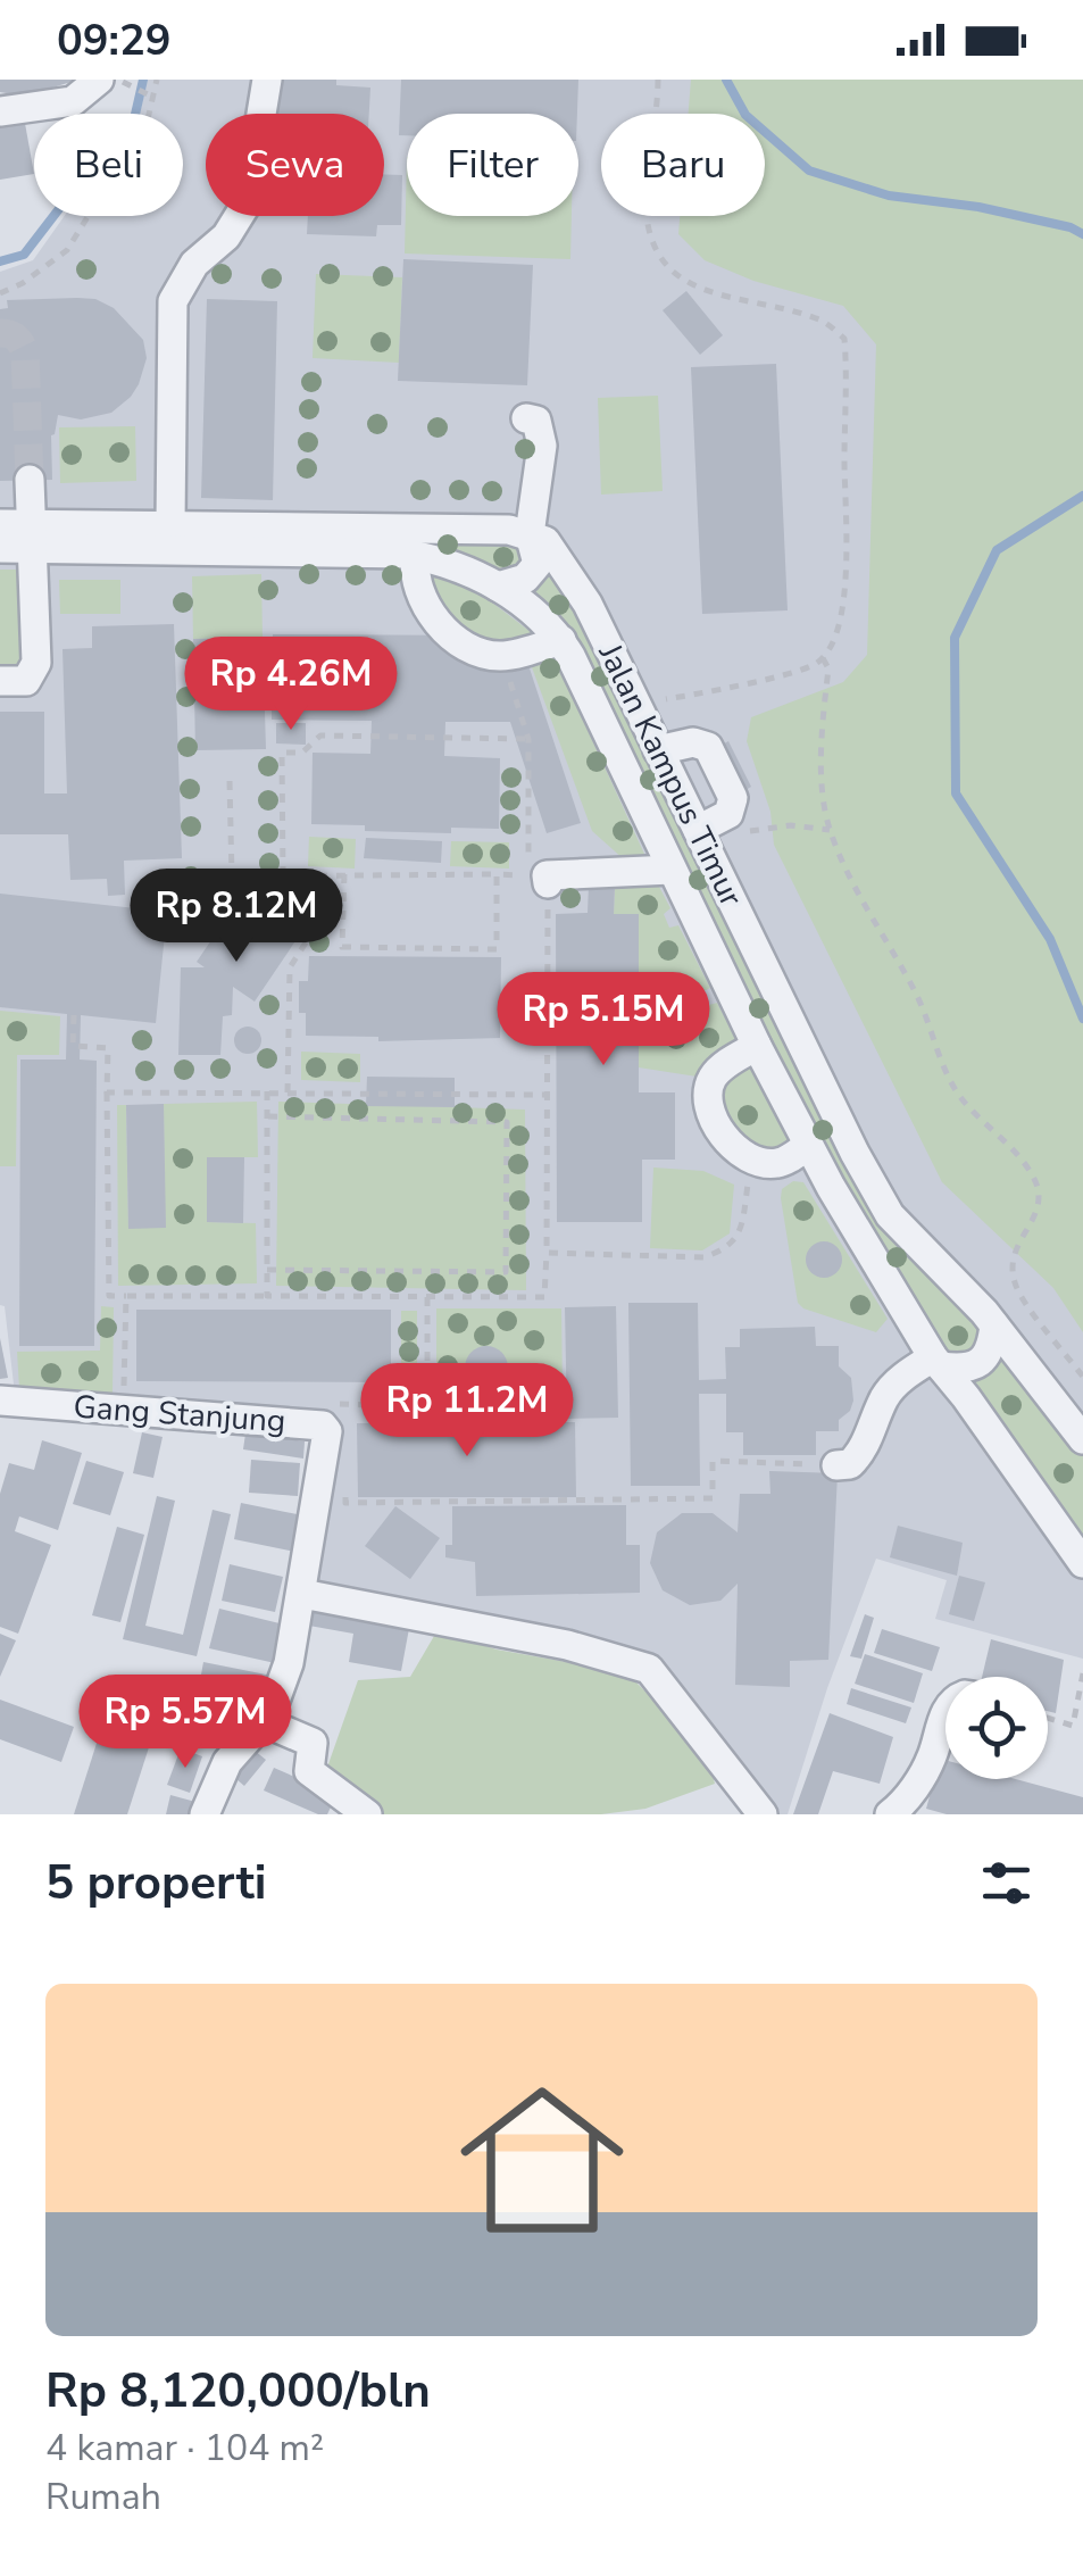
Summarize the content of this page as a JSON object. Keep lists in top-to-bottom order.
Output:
{
  "streets": {
    "street": ["Jalan Kampus Timur", "Gang Stanjung"]
  },
  "page": {
    "status": "09:29",
    "chip": [
      "Beli",
      "Sewa",
      "Filter",
      "Baru"
    ],
    "price": [
      "Rp 4.26M",
      "Rp 8.12M",
      "Rp 5.15M",
      "Rp 11.2M",
      "Rp 5.57M"
    ],
    "heading": "5 properti",
    "list": [
      {
        "name": "Rp 8,120,000/bln",
        "note": "4 kamar · 104 m² · Rumah"
      }
    ]
  }
}
